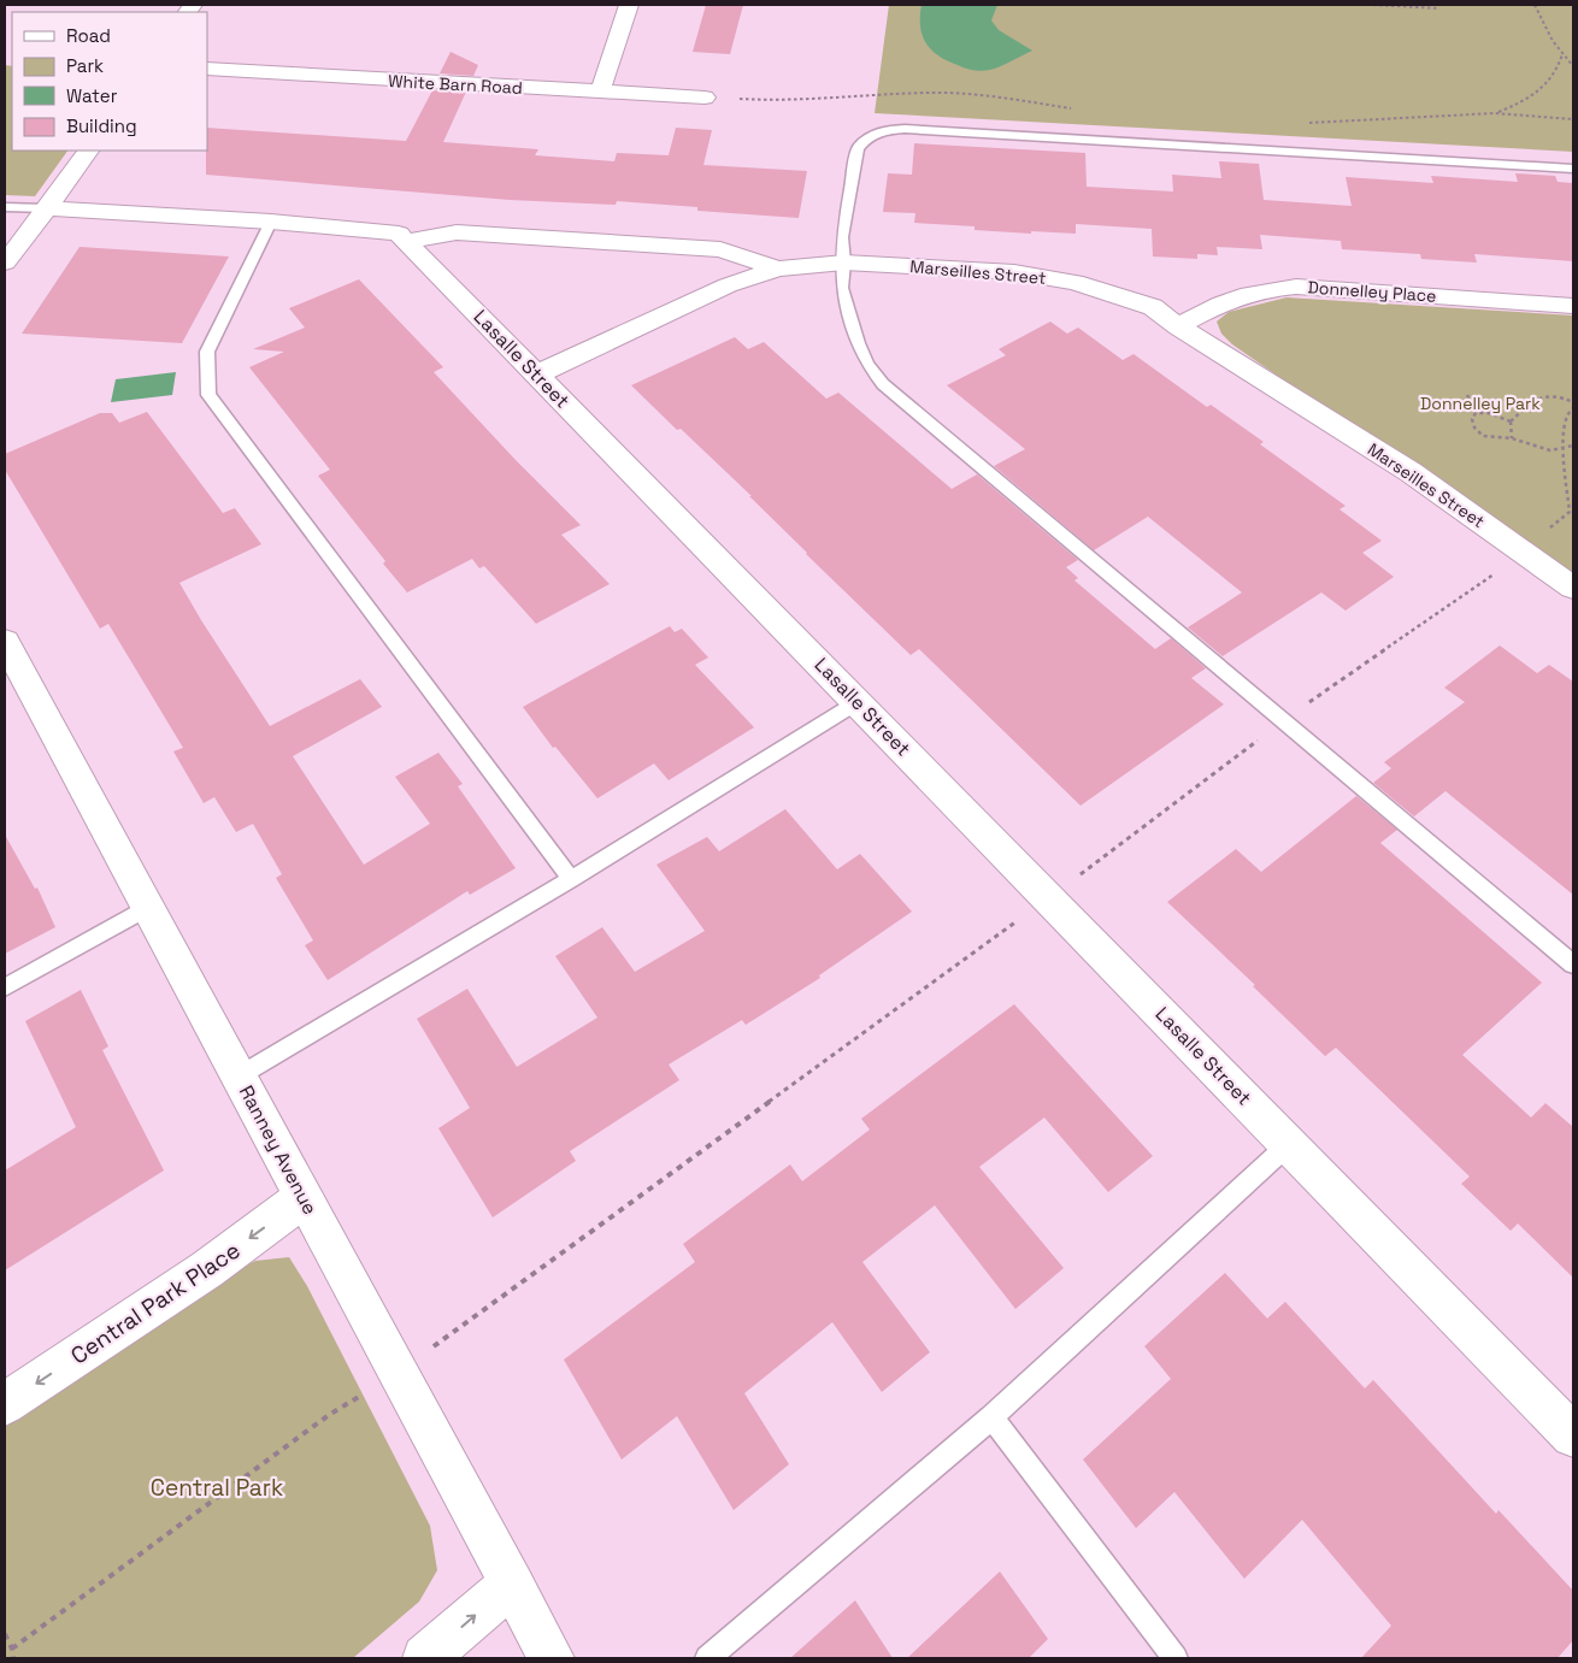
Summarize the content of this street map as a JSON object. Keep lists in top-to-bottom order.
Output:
{
  "streets": {
    "street": [
      "White Barn Road",
      "Marseilles Street",
      "Donnelley Place",
      "Lasalle Street",
      "Ranney Avenue",
      "Central Park Place"
    ]
  },
  "crossings": [
    ["Marseilles Street", "Donnelley Place"],
    ["Marseilles Street", "Lasalle Street"],
    ["Ranney Avenue", "Central Park Place"]
  ],
  "one_way": ["Central Park Place"],
  "parks": ["Donnelley Park", "Central Park"],
  "legend": [
    "Road",
    "Park",
    "Water",
    "Building"
  ]
}
